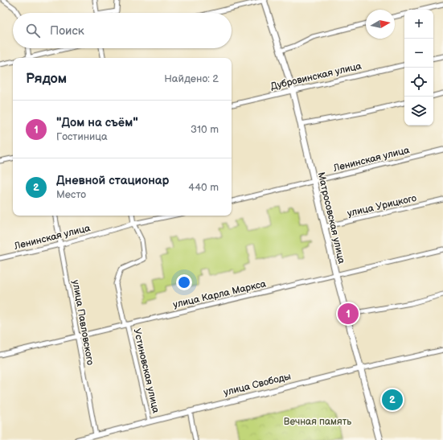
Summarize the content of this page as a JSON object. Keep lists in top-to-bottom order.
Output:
{
  "streets": {
    "highway": ["Матросовская улица"],
    "main road": ["улица Свободы"],
    "street": [
      "Дубровинская улица",
      "Ленинская улица",
      "улица Урицкого",
      "улица Карла Маркса",
      "улица Павловского",
      "Устиновская улица"
    ]
  },
  "crossings": [
    ["Дубровинская улица", "Матросовская улица"],
    ["Ленинская улица", "Матросовская улица"],
    ["Ленинская улица", "улица Павловского"],
    ["Ленинская улица", "Устиновская улица"],
    ["улица Урицкого", "Матросовская улица"],
    ["Матросовская улица", "улица Карла Маркса"],
    ["Матросовская улица", "улица Свободы"],
    ["улица Карла Маркса", "улица Павловского"],
    ["улица Карла Маркса", "Устиновская улица"],
    ["улица Павловского", "улица Свободы"],
    ["Устиновская улица", "улица Свободы"]
  ],
  "parks": ["Вечная память"],
  "north": "right",
  "page": {
    "map_buttons": ["+", "−"],
    "search": "Поиск",
    "heading": ["Рядом", "Найдено: 2"],
    "list": [
      {
        "mark": "1",
        "name": "\"Дом на съём\"",
        "note": "Гостиница",
        "value": "310 m"
      },
      {
        "mark": "2",
        "name": "Дневной стационар",
        "note": "Место",
        "value": "440 m"
      }
    ],
    "pins": ["1", "2"]
  }
}
